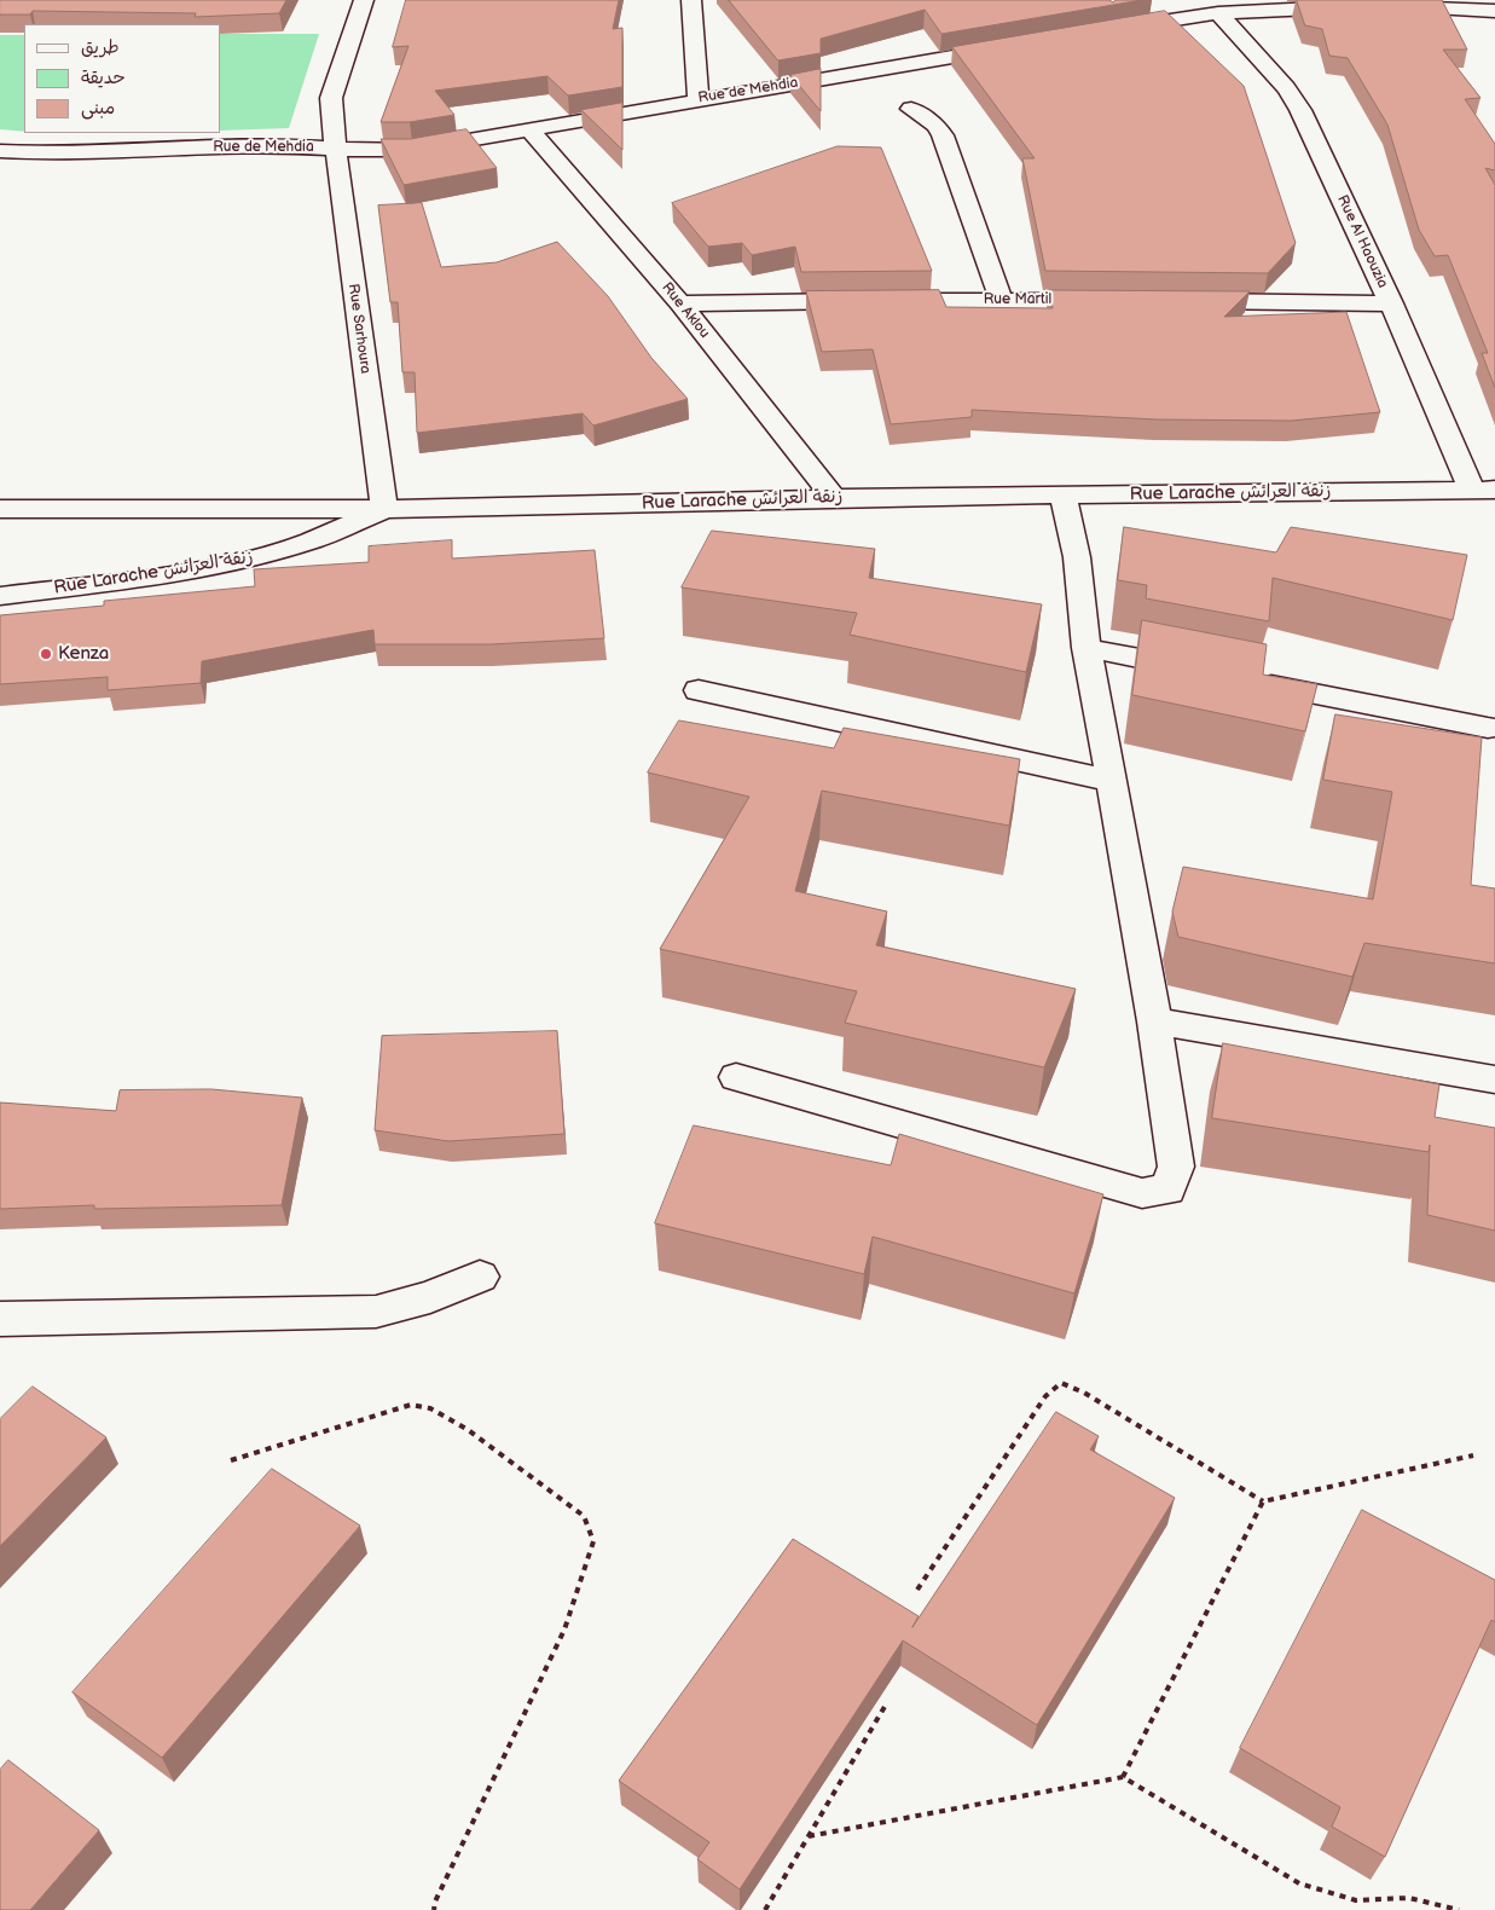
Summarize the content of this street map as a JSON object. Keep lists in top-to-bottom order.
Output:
{
  "streets": {
    "street": [
      "Rue de Mehdia",
      "Rue Al Haouzia",
      "Rue Martil",
      "Rue Aklou",
      "Rue Sarhoura",
      "Rue Larache زنقة العرائش"
    ]
  },
  "crossings": [
    ["Rue de Mehdia", "Rue Aklou"],
    ["Rue de Mehdia", "Rue Sarhoura"],
    ["Rue Al Haouzia", "Rue Larache زنقة العرائش"],
    ["Rue Martil", "Rue Aklou"],
    ["Rue Aklou", "Rue Larache زنقة العرائش"],
    ["Rue Sarhoura", "Rue Larache زنقة العرائش"]
  ],
  "places": ["Kenza"],
  "legend": ["طريق", "حديقة", "مبنى"]
}
